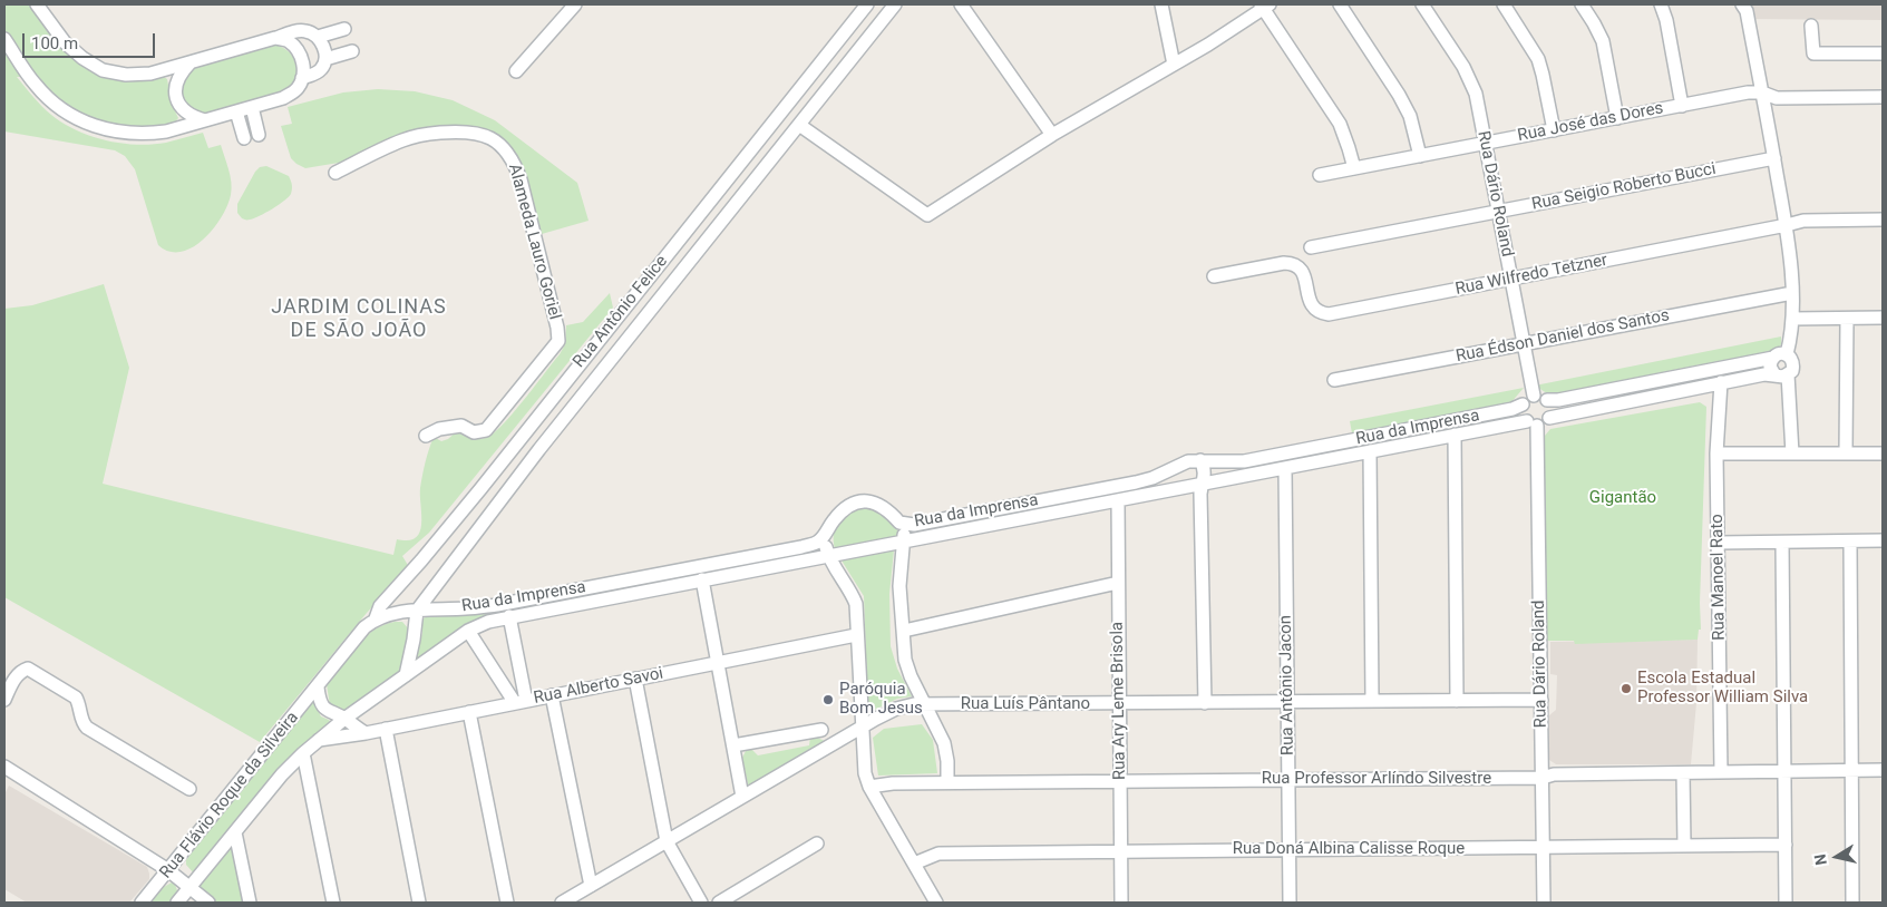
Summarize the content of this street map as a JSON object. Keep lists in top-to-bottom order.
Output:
{
  "streets": {
    "street": [
      "Rua José das Dores",
      "Rua Seigio Roberto Bucci",
      "Rua Dário Roland",
      "Alameda Lauro Goriel",
      "Rua Wilfredo Tetzner",
      "Rua Antônio Felice",
      "Rua Édson Daniel dos Santos",
      "Rua da Imprensa",
      "Rua Manoel Rato",
      "Rua Antônio Jacon",
      "Rua Alberto Savoi",
      "Rua Ary Leme Brisola",
      "Rua Luís Pântano",
      "Rua Professor Arlíndo Silvestre",
      "Rua Flávio Roque da Silveira",
      "Rua Doná Albina Calisse Roque"
    ]
  },
  "crossings": [
    ["Rua José das Dores", "Rua Dário Roland"],
    ["Rua Seigio Roberto Bucci", "Rua Dário Roland"],
    ["Rua Dário Roland", "Rua Wilfredo Tetzner"],
    ["Rua Dário Roland", "Rua Édson Daniel dos Santos"],
    ["Rua Dário Roland", "Rua da Imprensa"],
    ["Rua Dário Roland", "Rua Luís Pântano"],
    ["Rua Dário Roland", "Rua Professor Arlíndo Silvestre"],
    ["Rua Dário Roland", "Rua Doná Albina Calisse Roque"],
    ["Rua Antônio Felice", "Rua da Imprensa"],
    ["Rua da Imprensa", "Rua Manoel Rato"],
    ["Rua da Imprensa", "Rua Antônio Jacon"],
    ["Rua da Imprensa", "Rua Ary Leme Brisola"],
    ["Rua da Imprensa", "Rua Flávio Roque da Silveira"],
    ["Rua Manoel Rato", "Rua Professor Arlíndo Silvestre"],
    ["Rua Antônio Jacon", "Rua Luís Pântano"],
    ["Rua Antônio Jacon", "Rua Professor Arlíndo Silvestre"],
    ["Rua Antônio Jacon", "Rua Doná Albina Calisse Roque"],
    ["Rua Alberto Savoi", "Rua Flávio Roque da Silveira"],
    ["Rua Ary Leme Brisola", "Rua Luís Pântano"],
    ["Rua Ary Leme Brisola", "Rua Professor Arlíndo Silvestre"],
    ["Rua Ary Leme Brisola", "Rua Doná Albina Calisse Roque"]
  ],
  "districts": ["JARDIM COLINAS DE SÃO JOÃO"],
  "parks": ["Gigantão"],
  "places": ["Escola Estadual Professor William Silva", "Paróquia Bom Jesus"],
  "scale_bar": "100 m",
  "north": "left"
}
